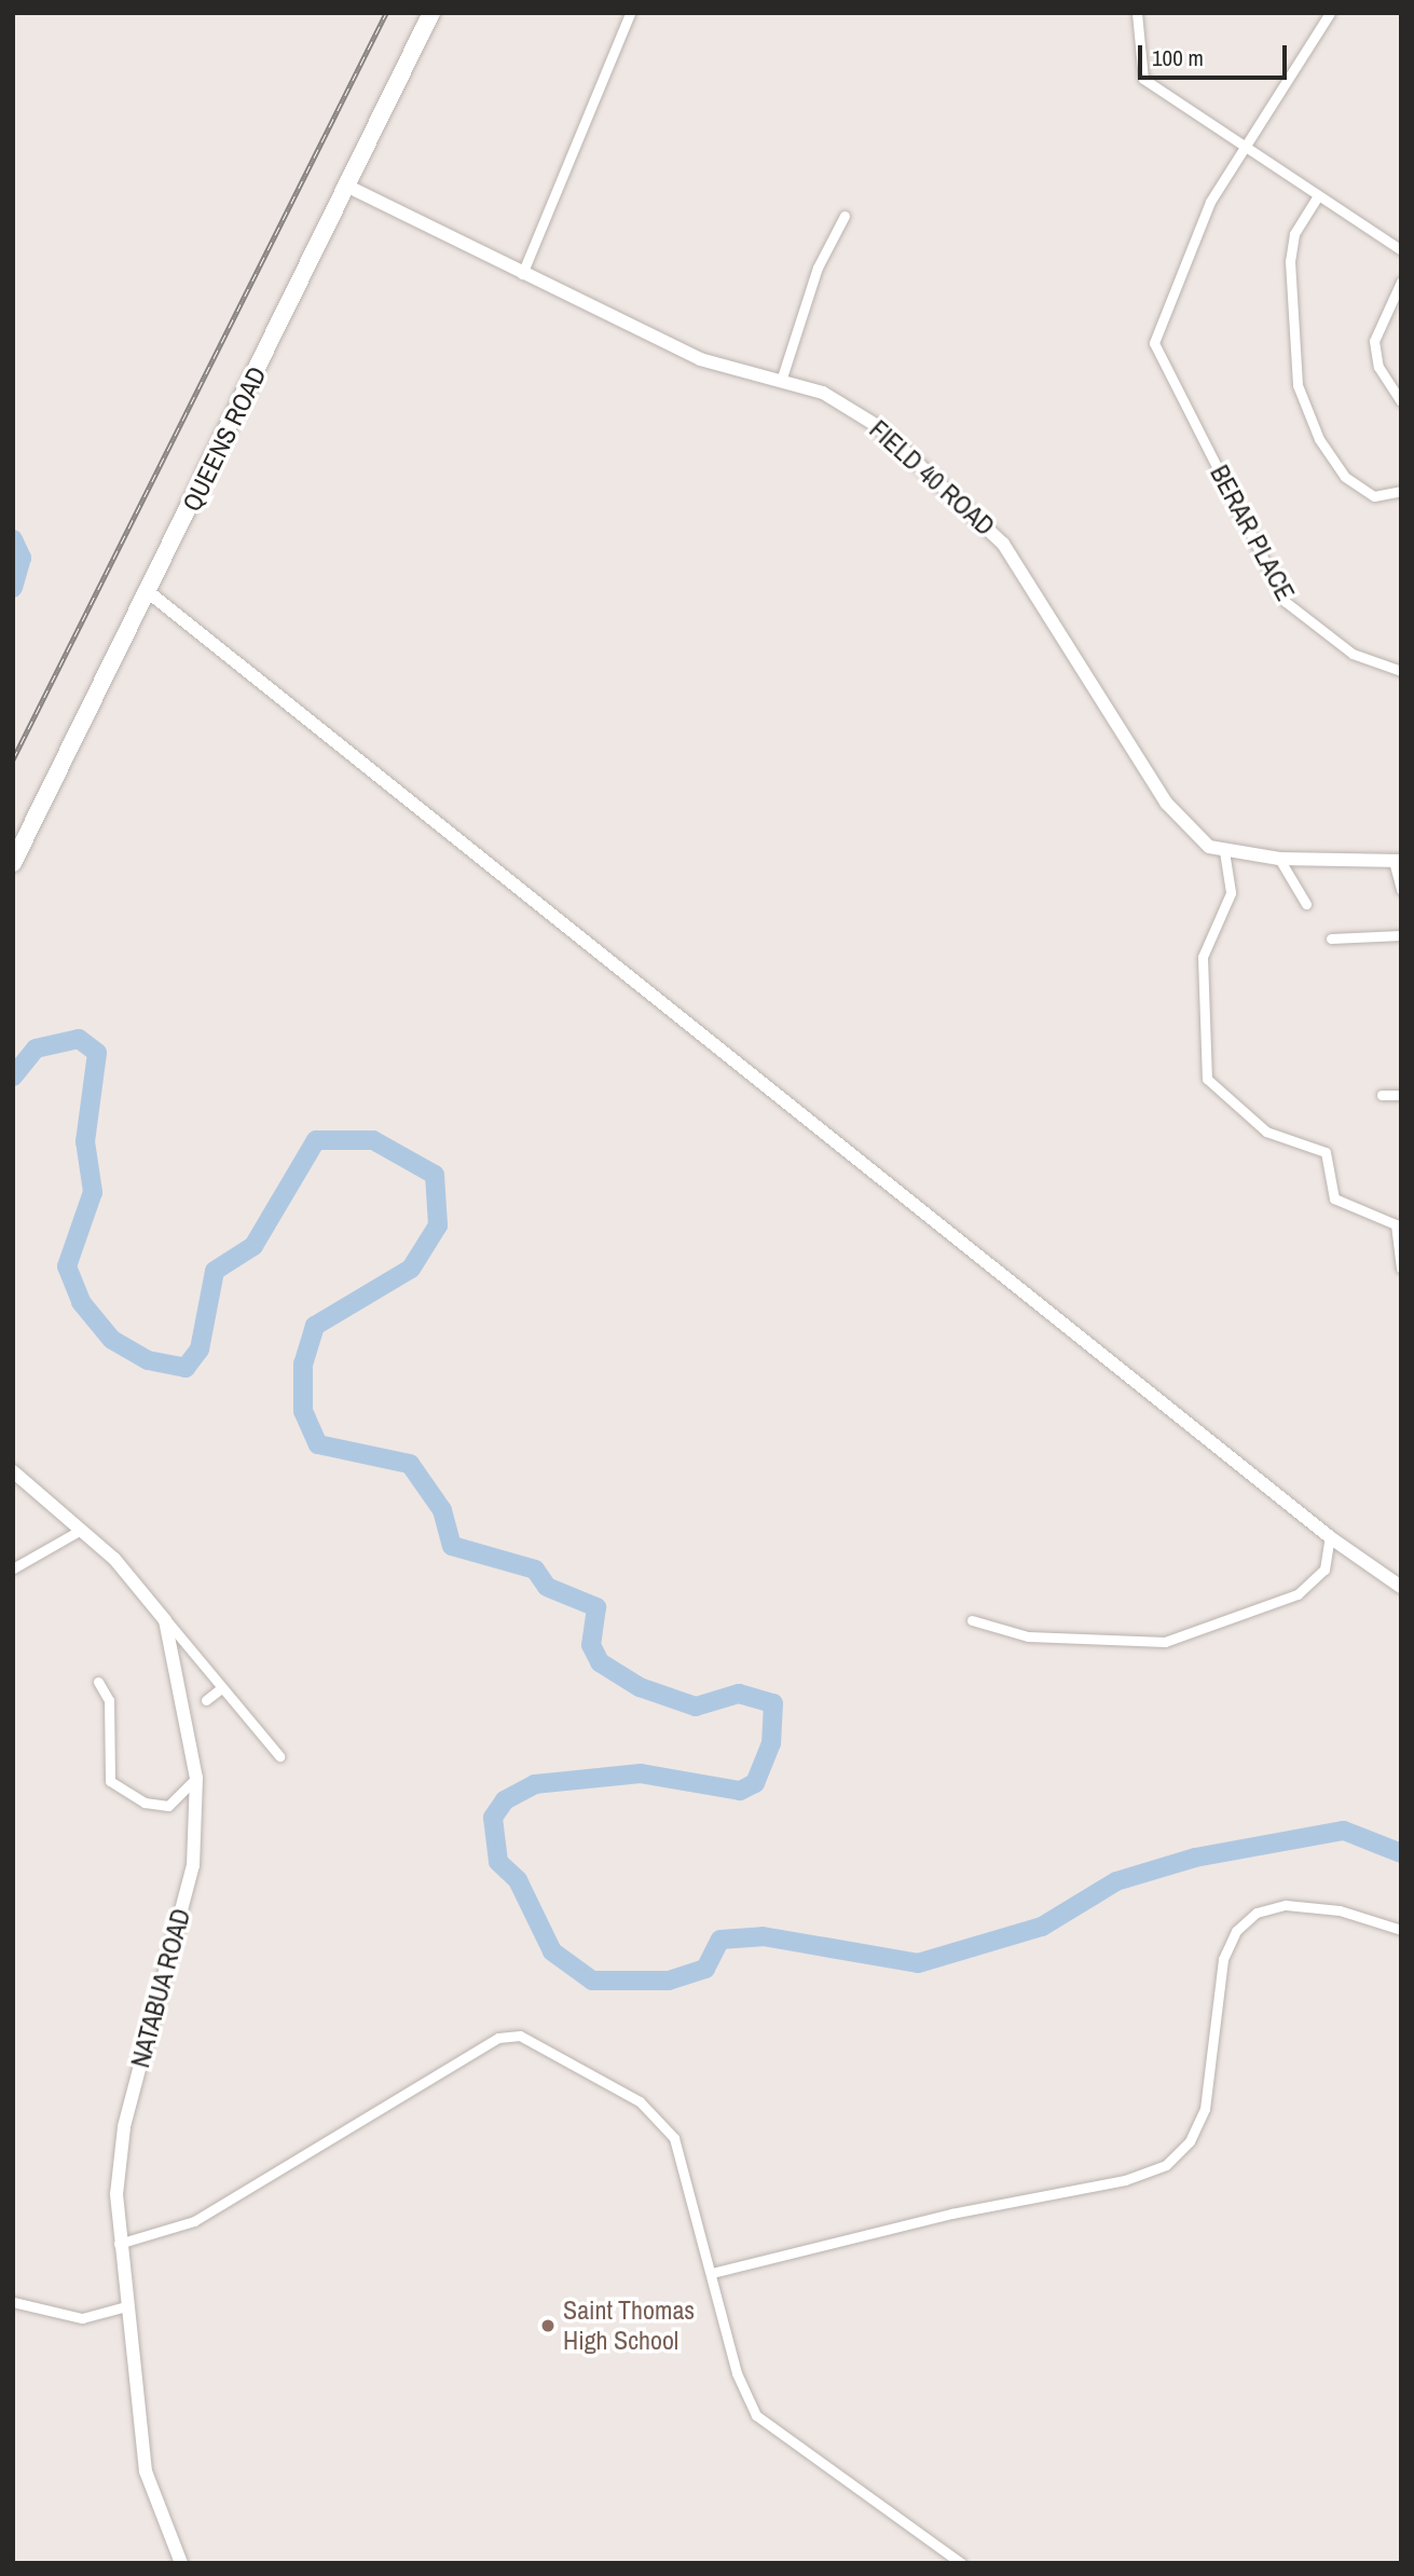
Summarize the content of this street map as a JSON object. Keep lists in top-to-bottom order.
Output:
{
  "streets": {
    "highway": ["QUEENS ROAD"],
    "street": ["FIELD 40 ROAD", "BERAR PLACE", "NATABUA ROAD"]
  },
  "crossings": [
    ["QUEENS ROAD", "FIELD 40 ROAD"]
  ],
  "places": ["Saint Thomas High School"],
  "scale_bar": "100 m"
}
